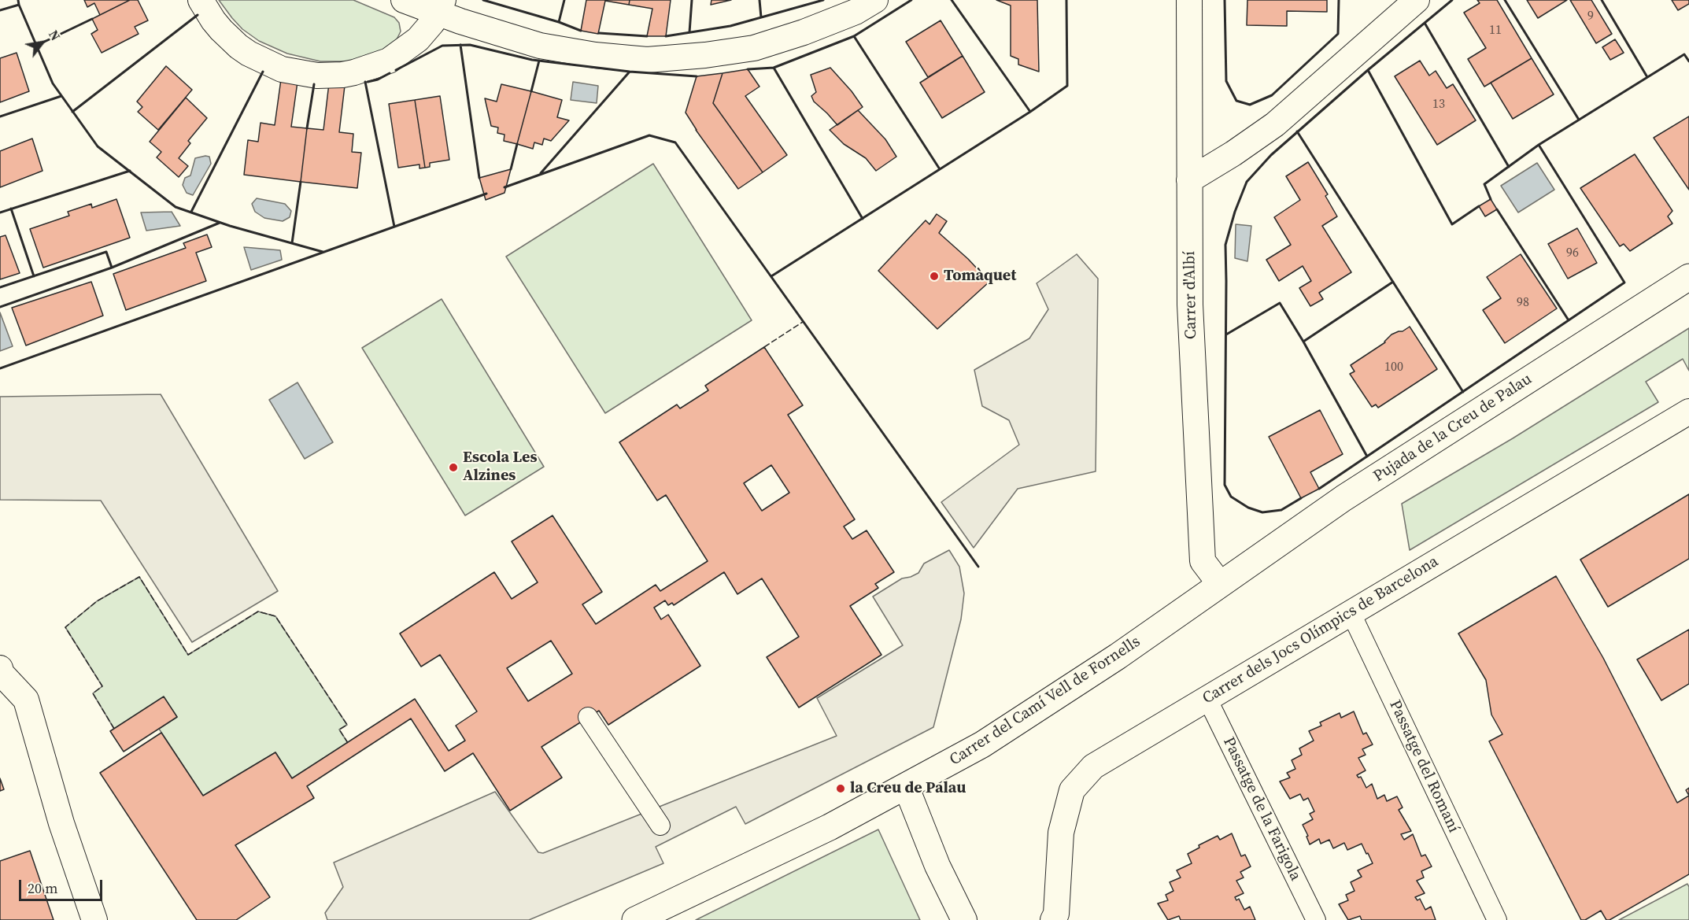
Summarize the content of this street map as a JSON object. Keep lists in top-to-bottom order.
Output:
{
  "streets": {
    "street": [
      "Carrer d'Albí",
      "Pujada de la Creu de Palau",
      "Carrer dels Jocs Olímpics de Barcelona",
      "Carrer del Camí Vell de Fornells",
      "Passatge del Romaní",
      "Passatge de la Farigola"
    ]
  },
  "crossings": [
    ["Carrer d'Albí", "Pujada de la Creu de Palau"],
    ["Carrer d'Albí", "Carrer del Camí Vell de Fornells"],
    ["Pujada de la Creu de Palau", "Carrer del Camí Vell de Fornells"],
    ["Carrer dels Jocs Olímpics de Barcelona", "Passatge del Romaní"],
    ["Carrer dels Jocs Olímpics de Barcelona", "Passatge de la Farigola"]
  ],
  "places": ["Tomàquet", "Escola Les Alzines", "la Creu de Palau"],
  "house_numbers": [
    "9",
    "11",
    "13",
    "96",
    "98",
    "100"
  ],
  "scale_bar": "20 m",
  "north": "top right"
}
